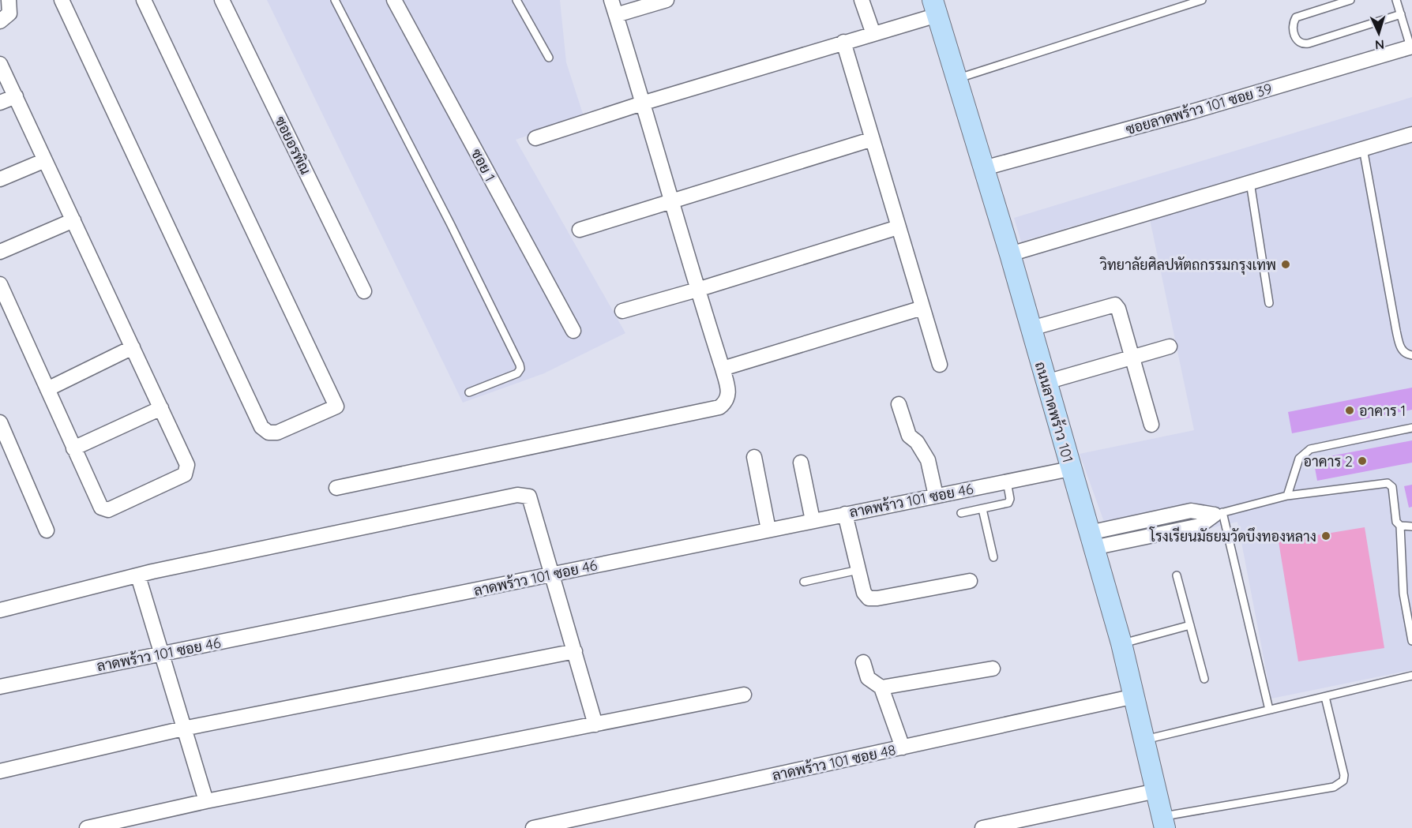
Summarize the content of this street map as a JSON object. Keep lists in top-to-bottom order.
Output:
{
  "streets": {
    "street": [
      "ซอยลาดพร้าว 101 ซอย 39",
      "ซอยอรพิณ",
      "ซอย 1",
      "ถนนลาดพร้าว 101",
      "ลาดพร้าว 101 ซอย 46",
      "ลาดพร้าว 101 ซอย 48"
    ]
  },
  "crossings": [
    ["ซอยลาดพร้าว 101 ซอย 39", "ถนนลาดพร้าว 101"],
    ["ถนนลาดพร้าว 101", "ลาดพร้าว 101 ซอย 46"],
    ["ถนนลาดพร้าว 101", "ลาดพร้าว 101 ซอย 48"]
  ],
  "places": [
    "วิทยาลัยศิลปหัตถกรรมกรุงเทพ",
    "อาคาร 1",
    "อาคาร 2",
    "โรงเรียนมัธยมวัดบึงทองหลาง"
  ],
  "north": "bottom"
}
